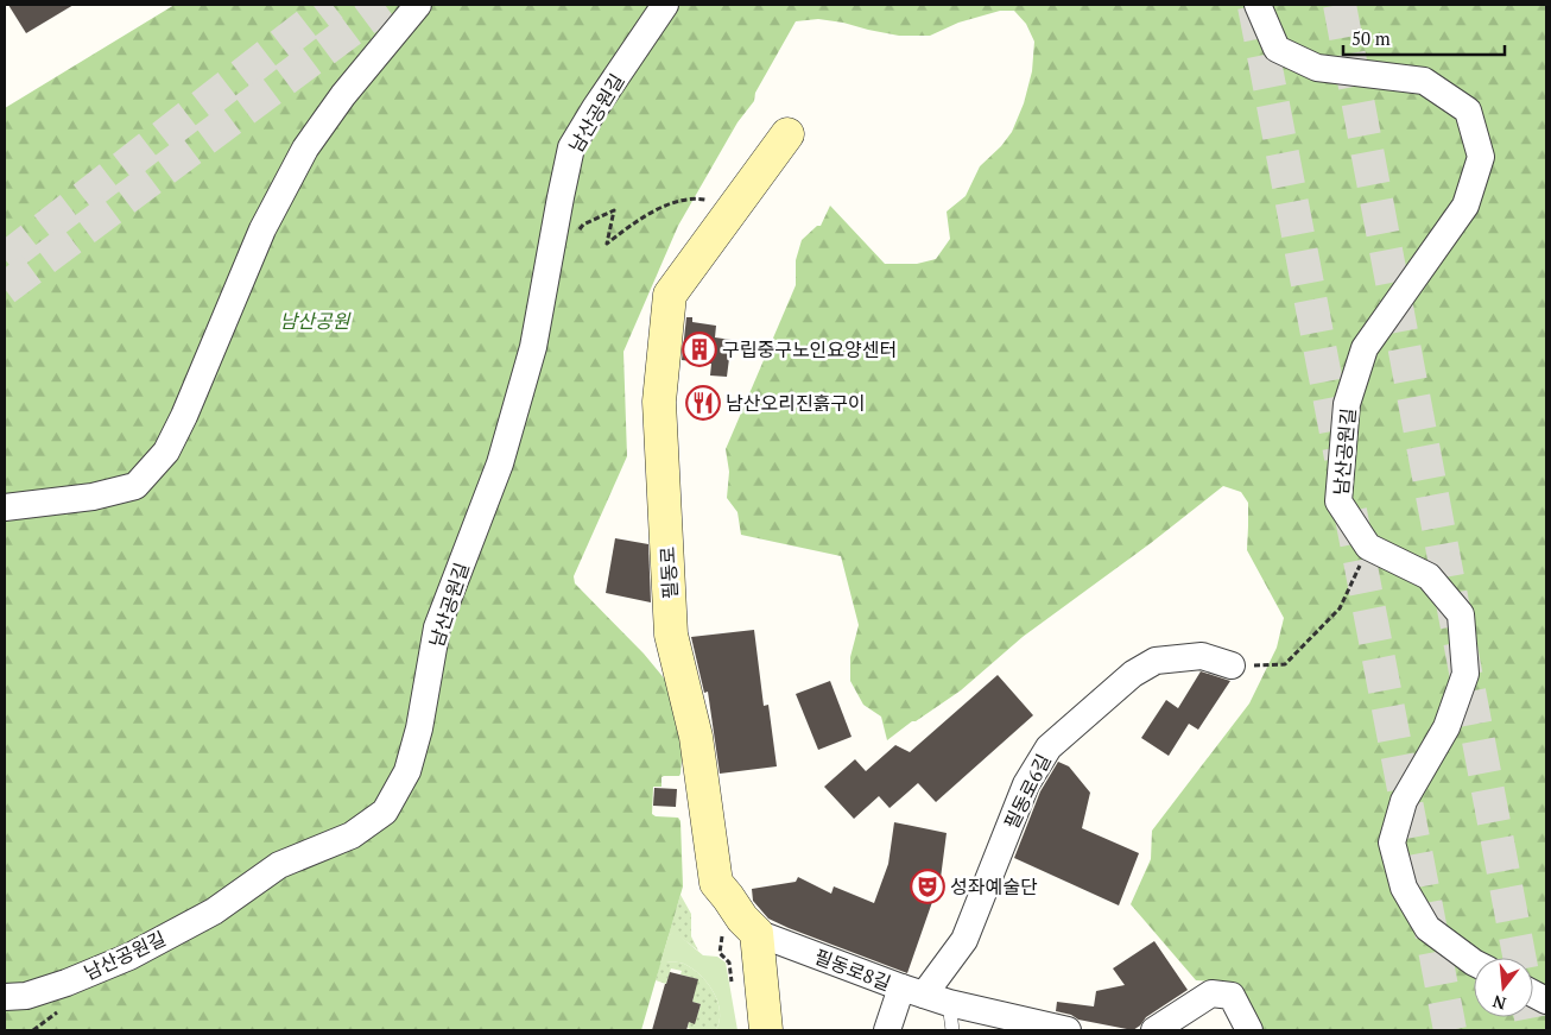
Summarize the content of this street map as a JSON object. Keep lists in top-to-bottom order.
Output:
{
  "streets": {
    "street": [
      "남산공원길",
      "필동로",
      "필동로6길",
      "필동로8길"
    ]
  },
  "crossings": [
    ["필동로", "필동로8길"],
    ["필동로6길", "필동로8길"]
  ],
  "parks": ["남산공원"],
  "places": {
    "building": ["구립중구노인요양센터"],
    "restaurant": ["남산오리진흙구이"],
    "theatre": ["성좌예술단"]
  },
  "scale_bar": "50 m",
  "north": "bottom"
}
